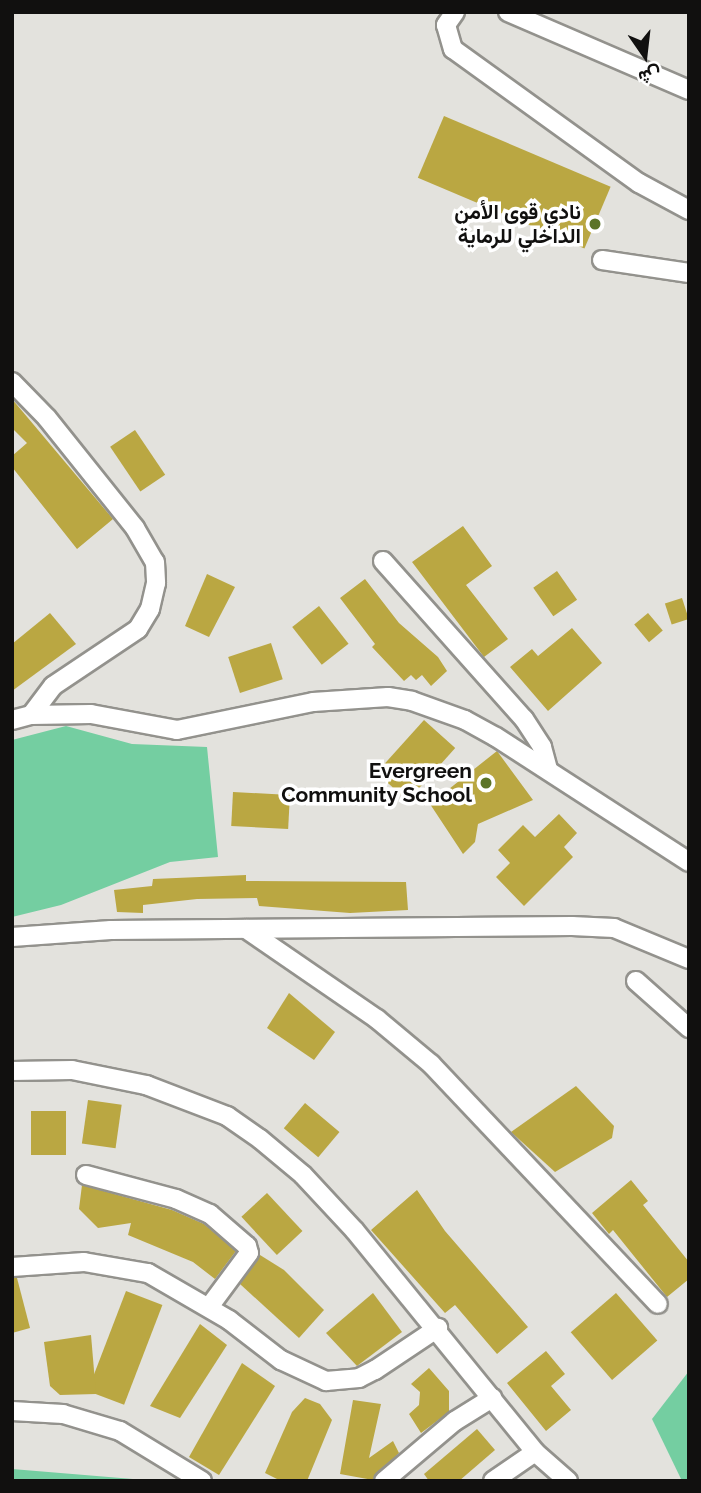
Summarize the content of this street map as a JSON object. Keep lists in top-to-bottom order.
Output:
{
  "places": ["نادي قوى الأمن الداخلي للرماية", "Evergreen Community School"],
  "north": "bottom"
}
